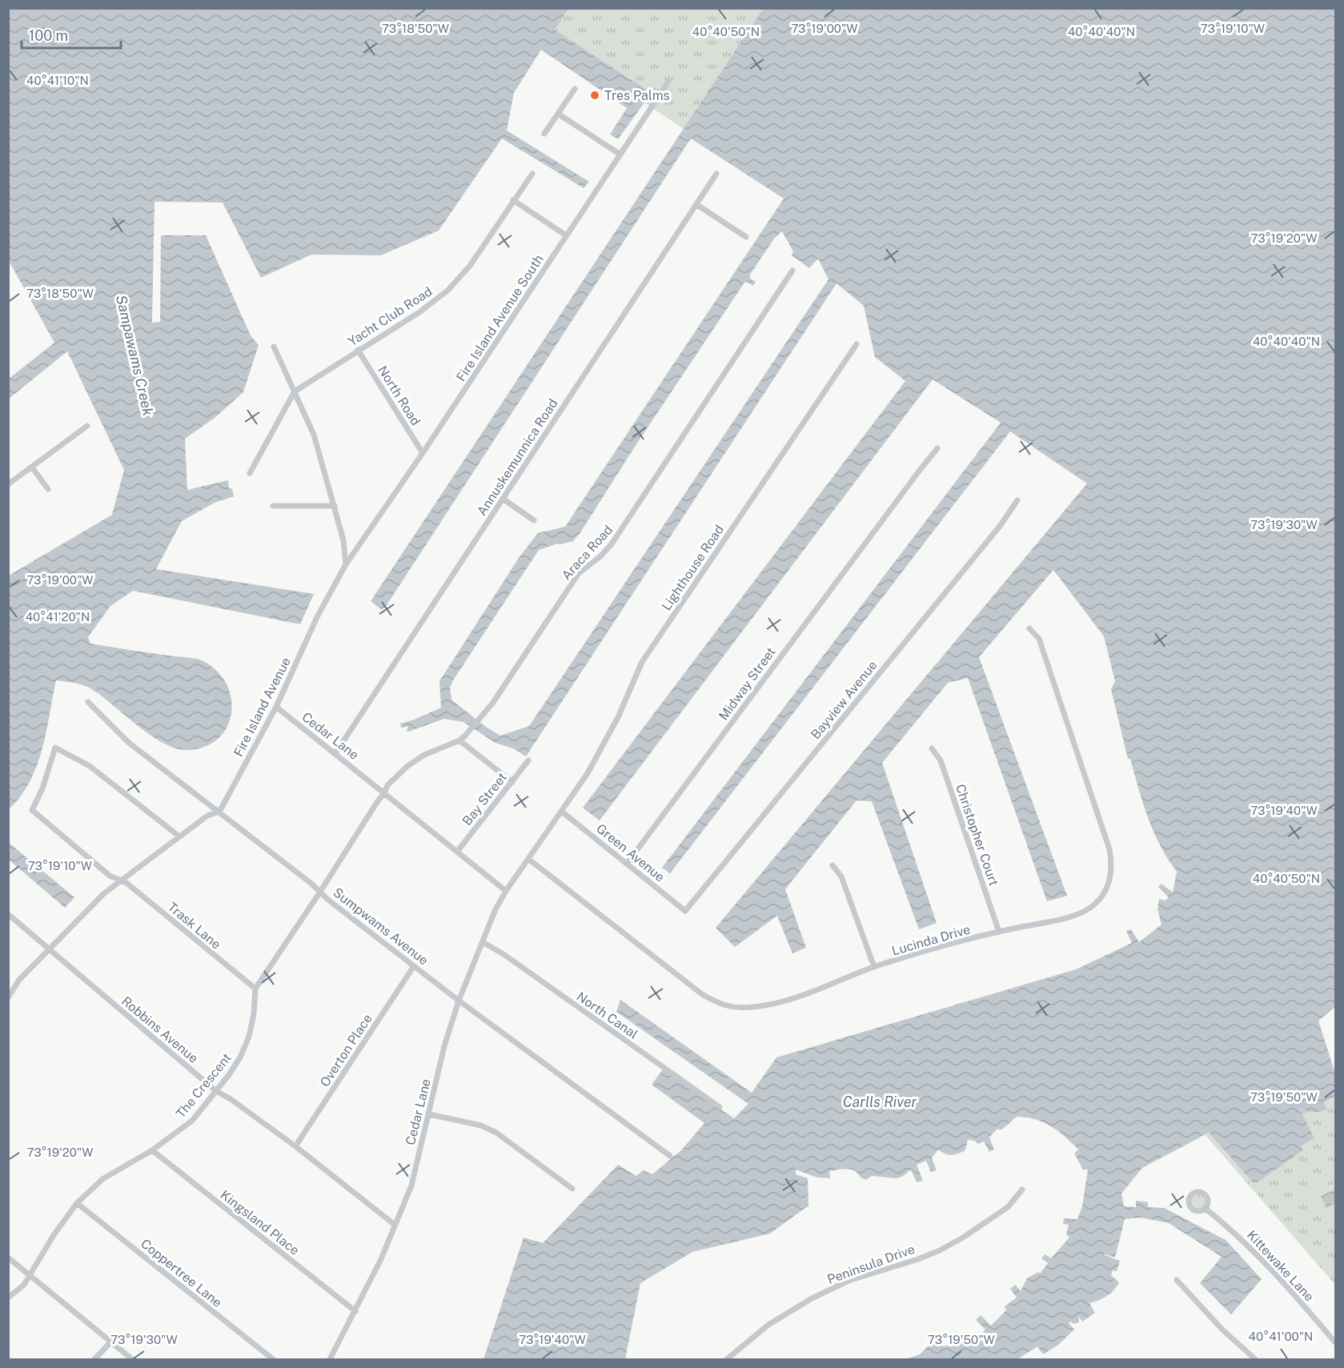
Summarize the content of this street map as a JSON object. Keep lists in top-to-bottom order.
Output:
{
  "streets": {
    "street": [
      "Yacht Club Road",
      "Fire Island Avenue South",
      "North Road",
      "Annuskemunnica Road",
      "Araca Road",
      "Lighthouse Road",
      "Midway Street",
      "Bayview Avenue",
      "Fire Island Avenue",
      "Cedar Lane",
      "Bay Street",
      "Christopher Court",
      "Green Avenue",
      "Trask Lane",
      "Sumpwams Avenue",
      "Lucinda Drive",
      "North Canal",
      "Robbins Avenue",
      "Overton Place",
      "The Crescent",
      "Kingsland Place",
      "Peninsula Drive",
      "Kittewake Lane",
      "Coppertree Lane"
    ]
  },
  "crossings": [
    ["Yacht Club Road", "North Road"],
    ["Fire Island Avenue South", "North Road"],
    ["Fire Island Avenue South", "Fire Island Avenue"],
    ["Annuskemunnica Road", "Cedar Lane"],
    ["Araca Road", "Cedar Lane"],
    ["Lighthouse Road", "Cedar Lane"],
    ["Lighthouse Road", "Green Avenue"],
    ["Midway Street", "Green Avenue"],
    ["Bayview Avenue", "Green Avenue"],
    ["Fire Island Avenue", "Cedar Lane"],
    ["Fire Island Avenue", "Sumpwams Avenue"],
    ["Cedar Lane", "Bay Street"],
    ["Cedar Lane", "Green Avenue"],
    ["Cedar Lane", "Sumpwams Avenue"],
    ["Cedar Lane", "Lucinda Drive"],
    ["Cedar Lane", "North Canal"],
    ["Cedar Lane", "Robbins Avenue"],
    ["Cedar Lane", "Kingsland Place"],
    ["Christopher Court", "Lucinda Drive"],
    ["Trask Lane", "The Crescent"],
    ["Sumpwams Avenue", "Overton Place"],
    ["Robbins Avenue", "Overton Place"],
    ["Robbins Avenue", "The Crescent"],
    ["The Crescent", "Kingsland Place"],
    ["The Crescent", "Coppertree Lane"]
  ],
  "water": ["Sampawams Creek", "Carlls River"],
  "places": ["Tres Palms"],
  "scale_bar": "100 m",
  "coordinates": [
    "73°18'50\"W",
    "73°19'00\"W",
    "73°19'10\"W",
    "40°40'50\"N",
    "40°40'40\"N",
    "40°41'10\"N",
    "73°19'20\"W",
    "73°19'30\"W",
    "40°41'20\"N",
    "73°19'40\"W",
    "73°19'50\"W",
    "40°41'00\"N"
  ]
}
